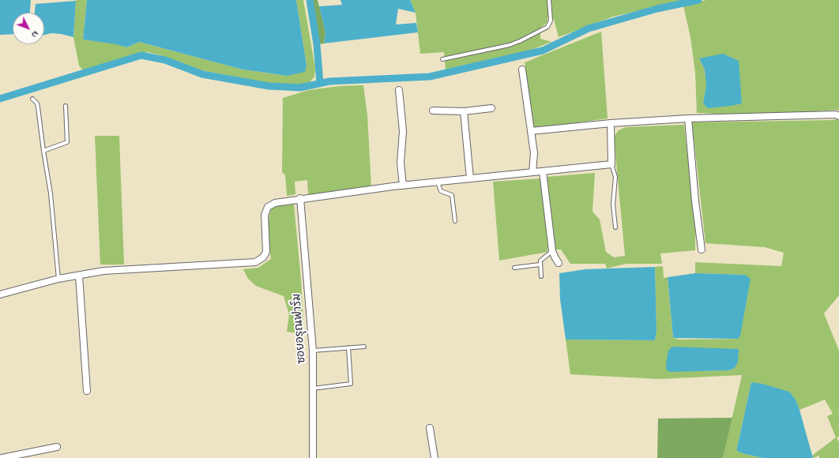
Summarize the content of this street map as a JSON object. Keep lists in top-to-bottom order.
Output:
{
  "streets": {
    "street": ["ซอยอรุณฟาร์ม"]
  },
  "north": "bottom right"
}
